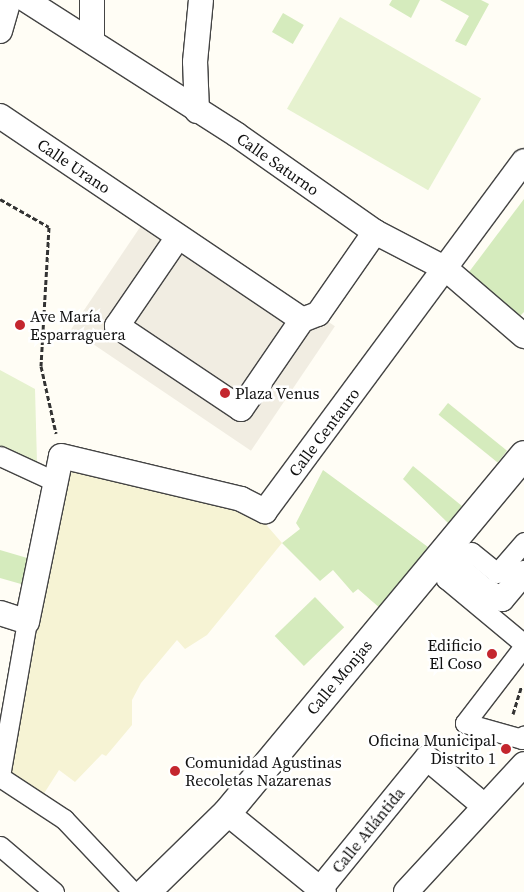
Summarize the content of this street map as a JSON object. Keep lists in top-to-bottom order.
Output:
{
  "streets": {
    "street": [
      "Calle Saturno",
      "Calle Urano",
      "Calle Centauro",
      "Calle Monjas",
      "Calle Atlántida"
    ]
  },
  "crossings": [
    ["Calle Saturno", "Calle Centauro"]
  ],
  "places": [
    "Ave María Esparraguera",
    "Plaza Venus",
    "Edificio El Coso",
    "Oficina Municipal Distrito 1",
    "Comunidad Agustinas Recoletas Nazarenas"
  ]
}
